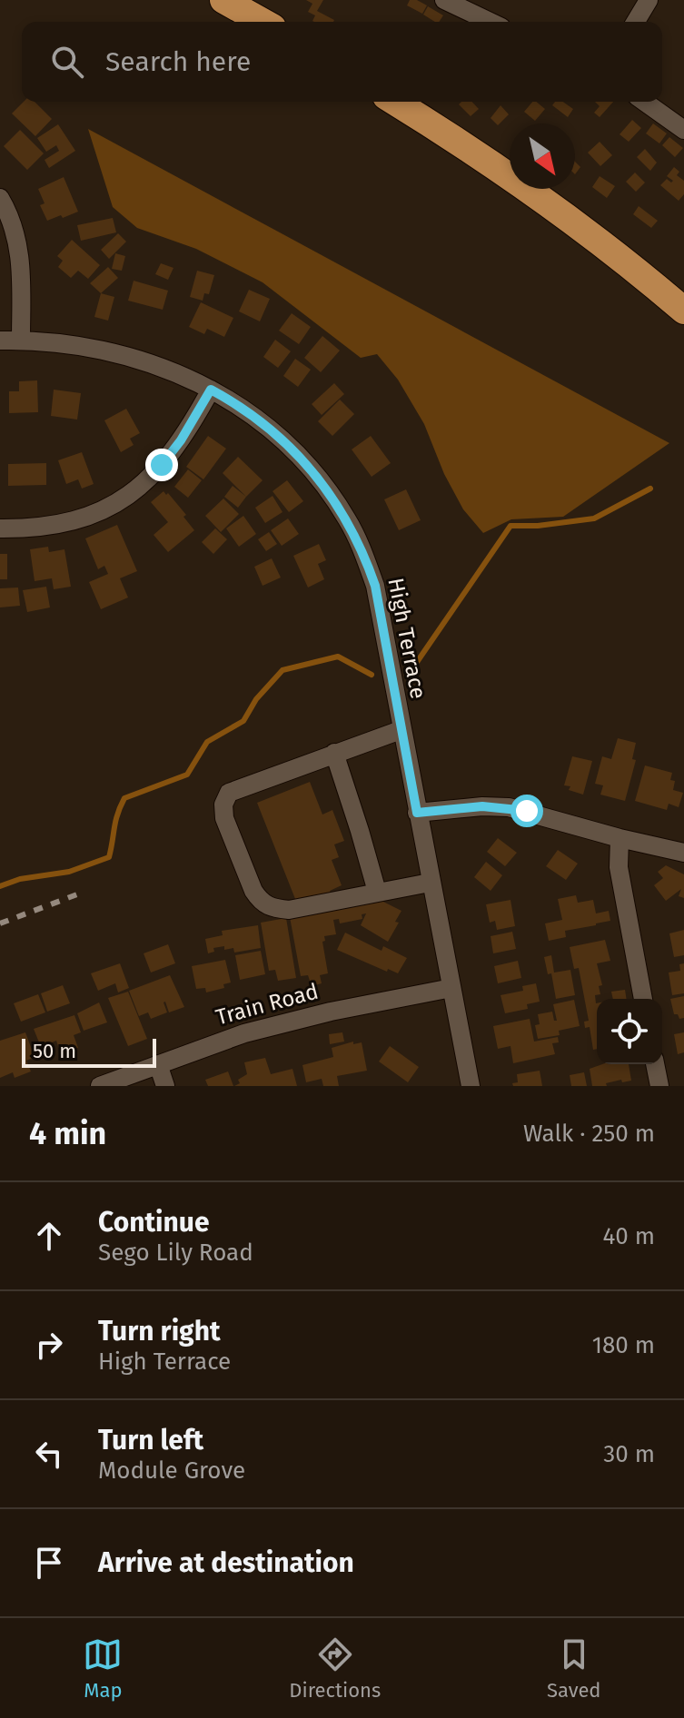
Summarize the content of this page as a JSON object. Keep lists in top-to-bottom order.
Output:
{
  "streets": {
    "street": ["High Terrace", "Train Road"]
  },
  "crossings": [
    ["High Terrace", "Train Road"]
  ],
  "scale_bar": "50 m",
  "north": "bottom right",
  "page": {
    "search": "Search here",
    "scale": "50 m",
    "heading": ["4 min", "Walk · 250 m"],
    "list": [
      ["Continue", "Sego Lily Road", "40 m"],
      ["Turn right", "High Terrace", "180 m"],
      ["Turn left", "Module Grove", "30 m"],
      "Arrive at destination"
    ],
    "nav": ["Map", "Directions", "Saved"]
  }
}
